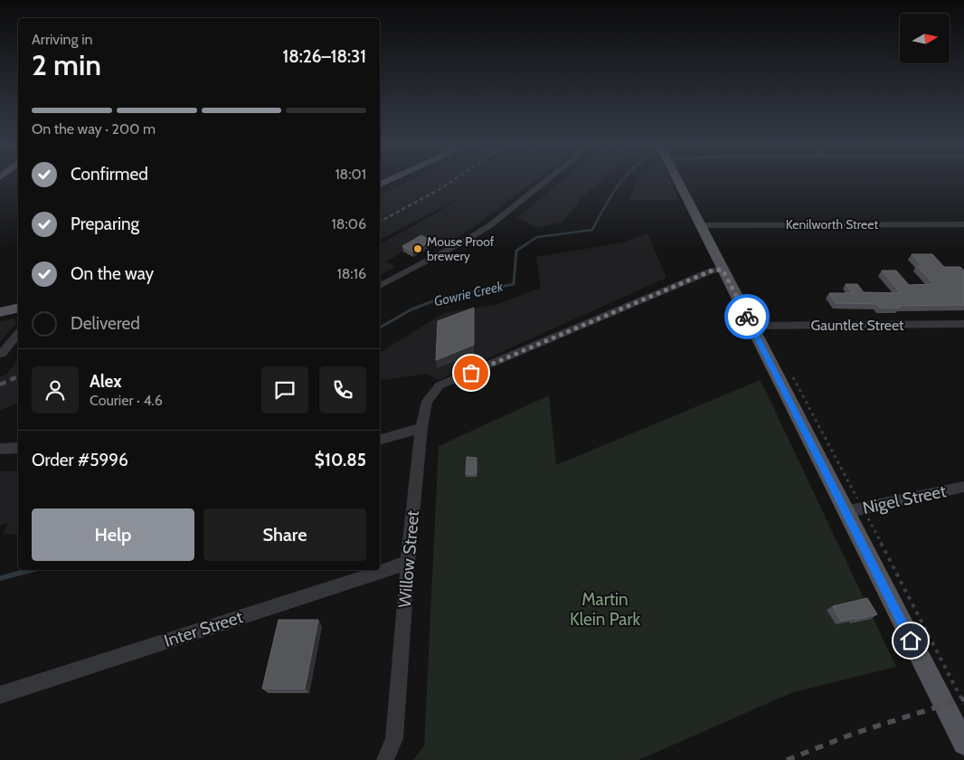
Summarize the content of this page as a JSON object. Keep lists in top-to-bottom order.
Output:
{
  "streets": {
    "street": [
      "Kenilworth Street",
      "Gauntlet Street",
      "Nigel Street",
      "Willow Street",
      "Inter Street"
    ]
  },
  "crossings": [
    ["Willow Street", "Inter Street"]
  ],
  "water": ["Gowrie Creek"],
  "parks": ["Martin Klein Park"],
  "places": ["Mouse Proof brewery"],
  "north": "right",
  "page": {
    "heading": ["2 min", "Arriving in", "18:26–18:31"],
    "panel": [
      "Alex",
      "Courier · 4.6",
      "Order #5996",
      "$10.85"
    ],
    "bar": "On the way · 200 m",
    "list": [
      ["Confirmed", "18:01"],
      ["Preparing", "18:06"],
      ["On the way", "18:16"],
      "Delivered"
    ],
    "buttons": ["Help", "Share"]
  }
}
